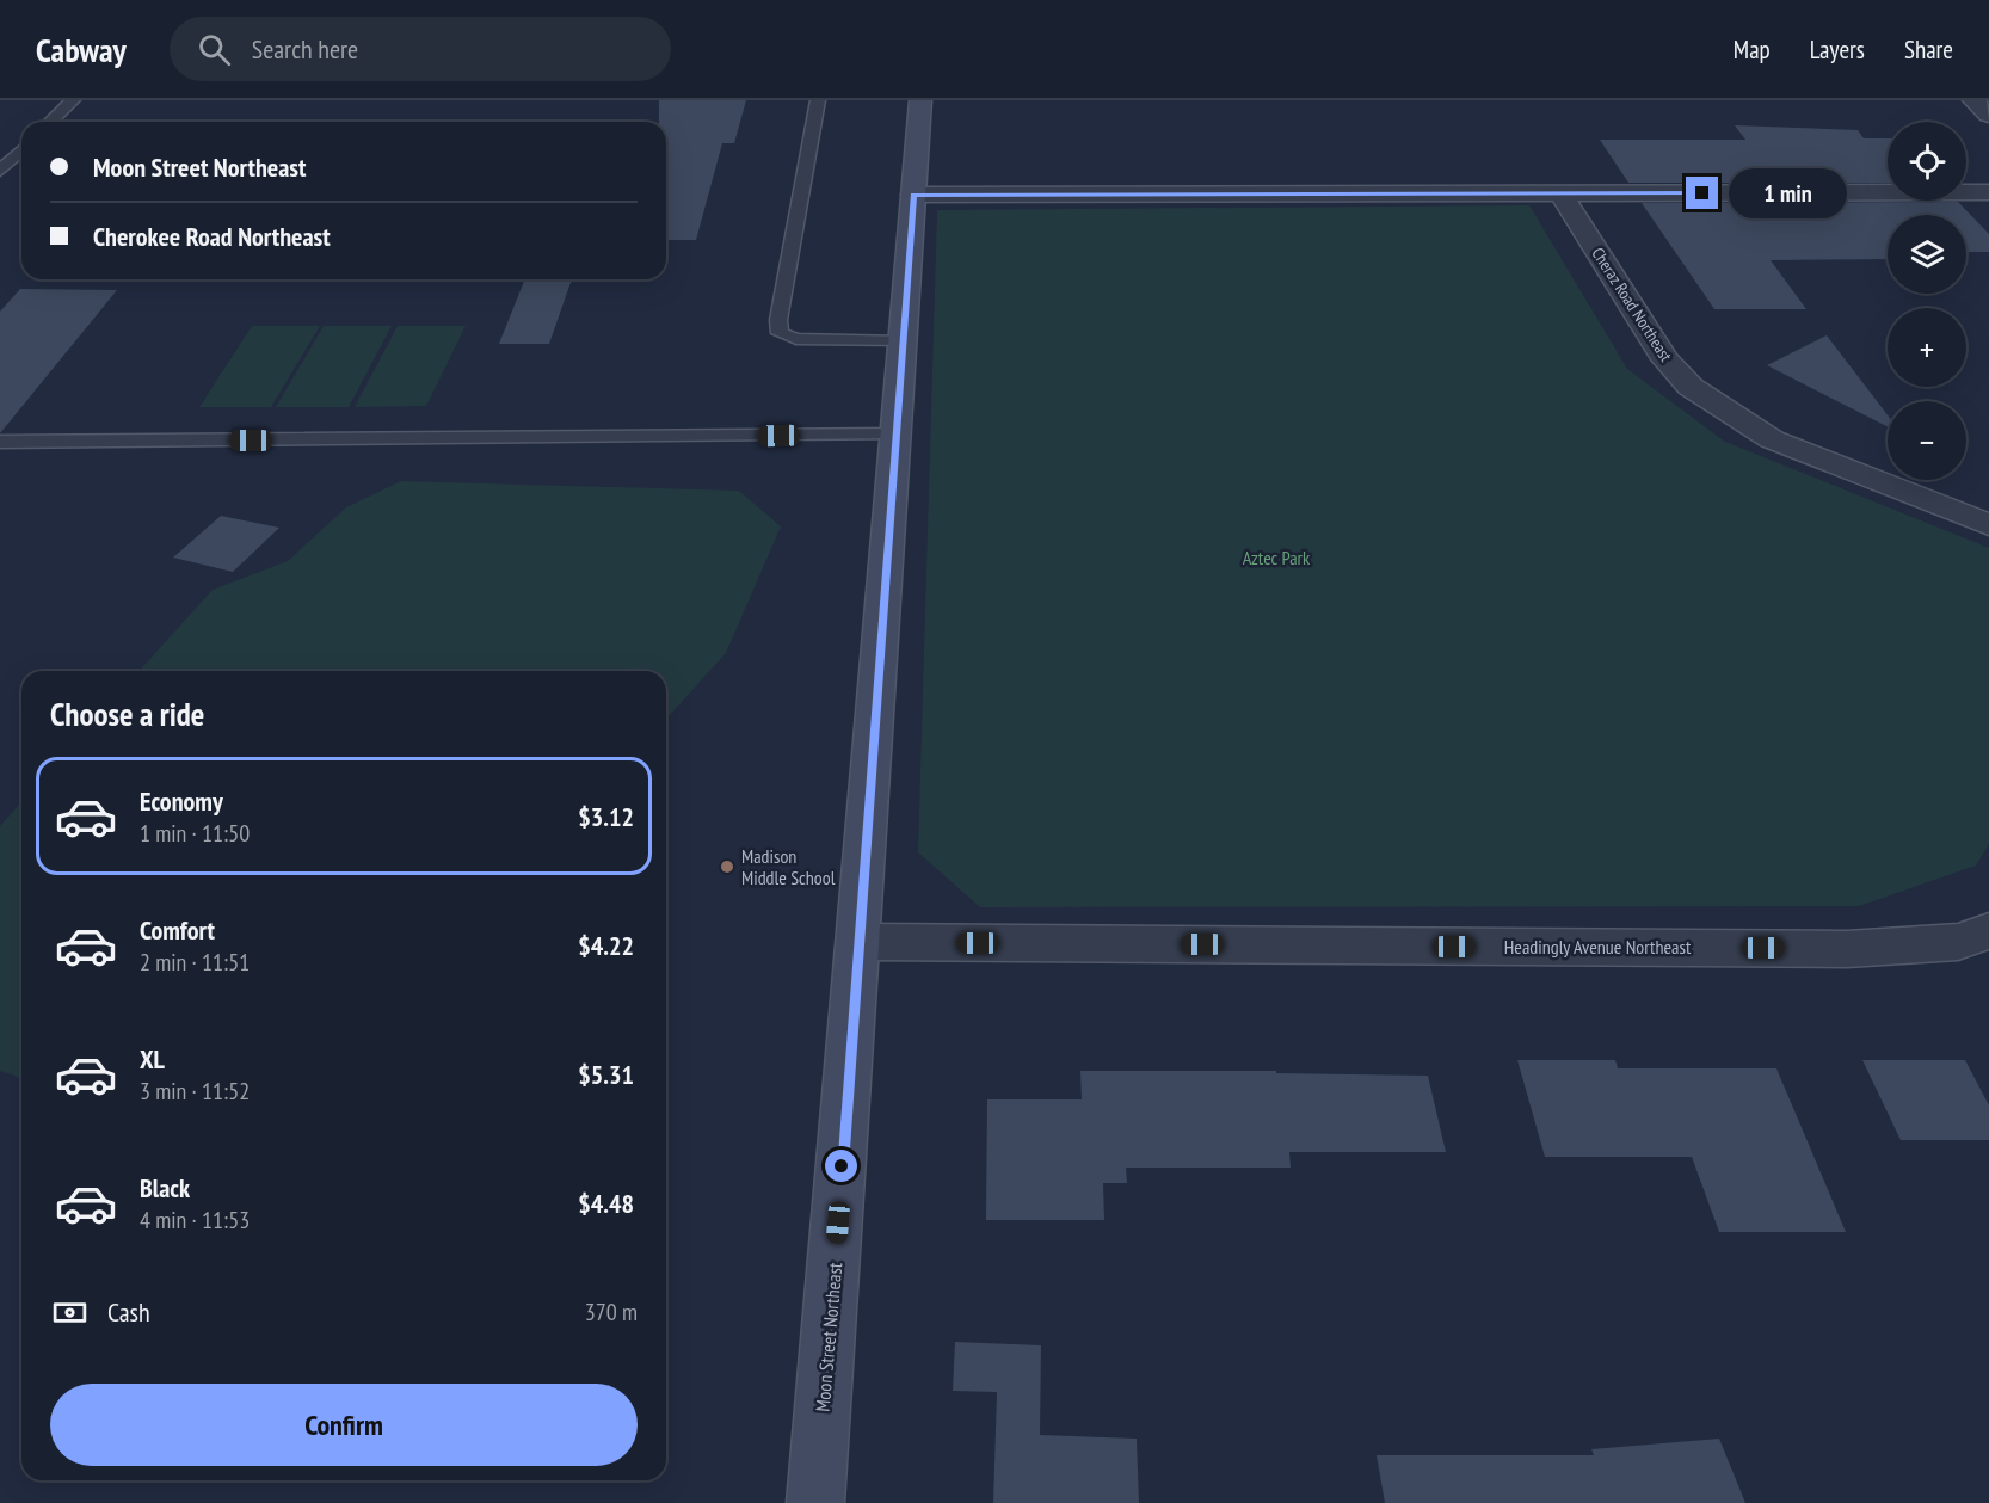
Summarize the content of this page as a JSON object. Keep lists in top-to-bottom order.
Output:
{
  "streets": {
    "street": ["Cheraz Road Northeast", "Headingly Avenue Northeast", "Moon Street Northeast"]
  },
  "crossings": [
    ["Headingly Avenue Northeast", "Moon Street Northeast"]
  ],
  "parks": ["Aztec Park"],
  "places": ["Madison Middle School"],
  "page": {
    "header": "Cabway",
    "search": "Search here",
    "nav": ["Map", "Layers", "Share"],
    "map_buttons": ["+", "−"],
    "banner": ["Moon Street Northeast", "Cherokee Road Northeast"],
    "bubble": "1 min",
    "heading": "Choose a ride",
    "list": [
      {
        "name": "Economy",
        "note": "1 min · 11:50",
        "value": "$3.12"
      },
      {
        "name": "Comfort",
        "note": "2 min · 11:51",
        "value": "$4.22"
      },
      {
        "name": "XL",
        "note": "3 min · 11:52",
        "value": "$5.31"
      },
      {
        "name": "Black",
        "note": "4 min · 11:53",
        "value": "$4.48"
      }
    ],
    "pay": ["Cash", "370 m"],
    "buttons": "Confirm"
  }
}
